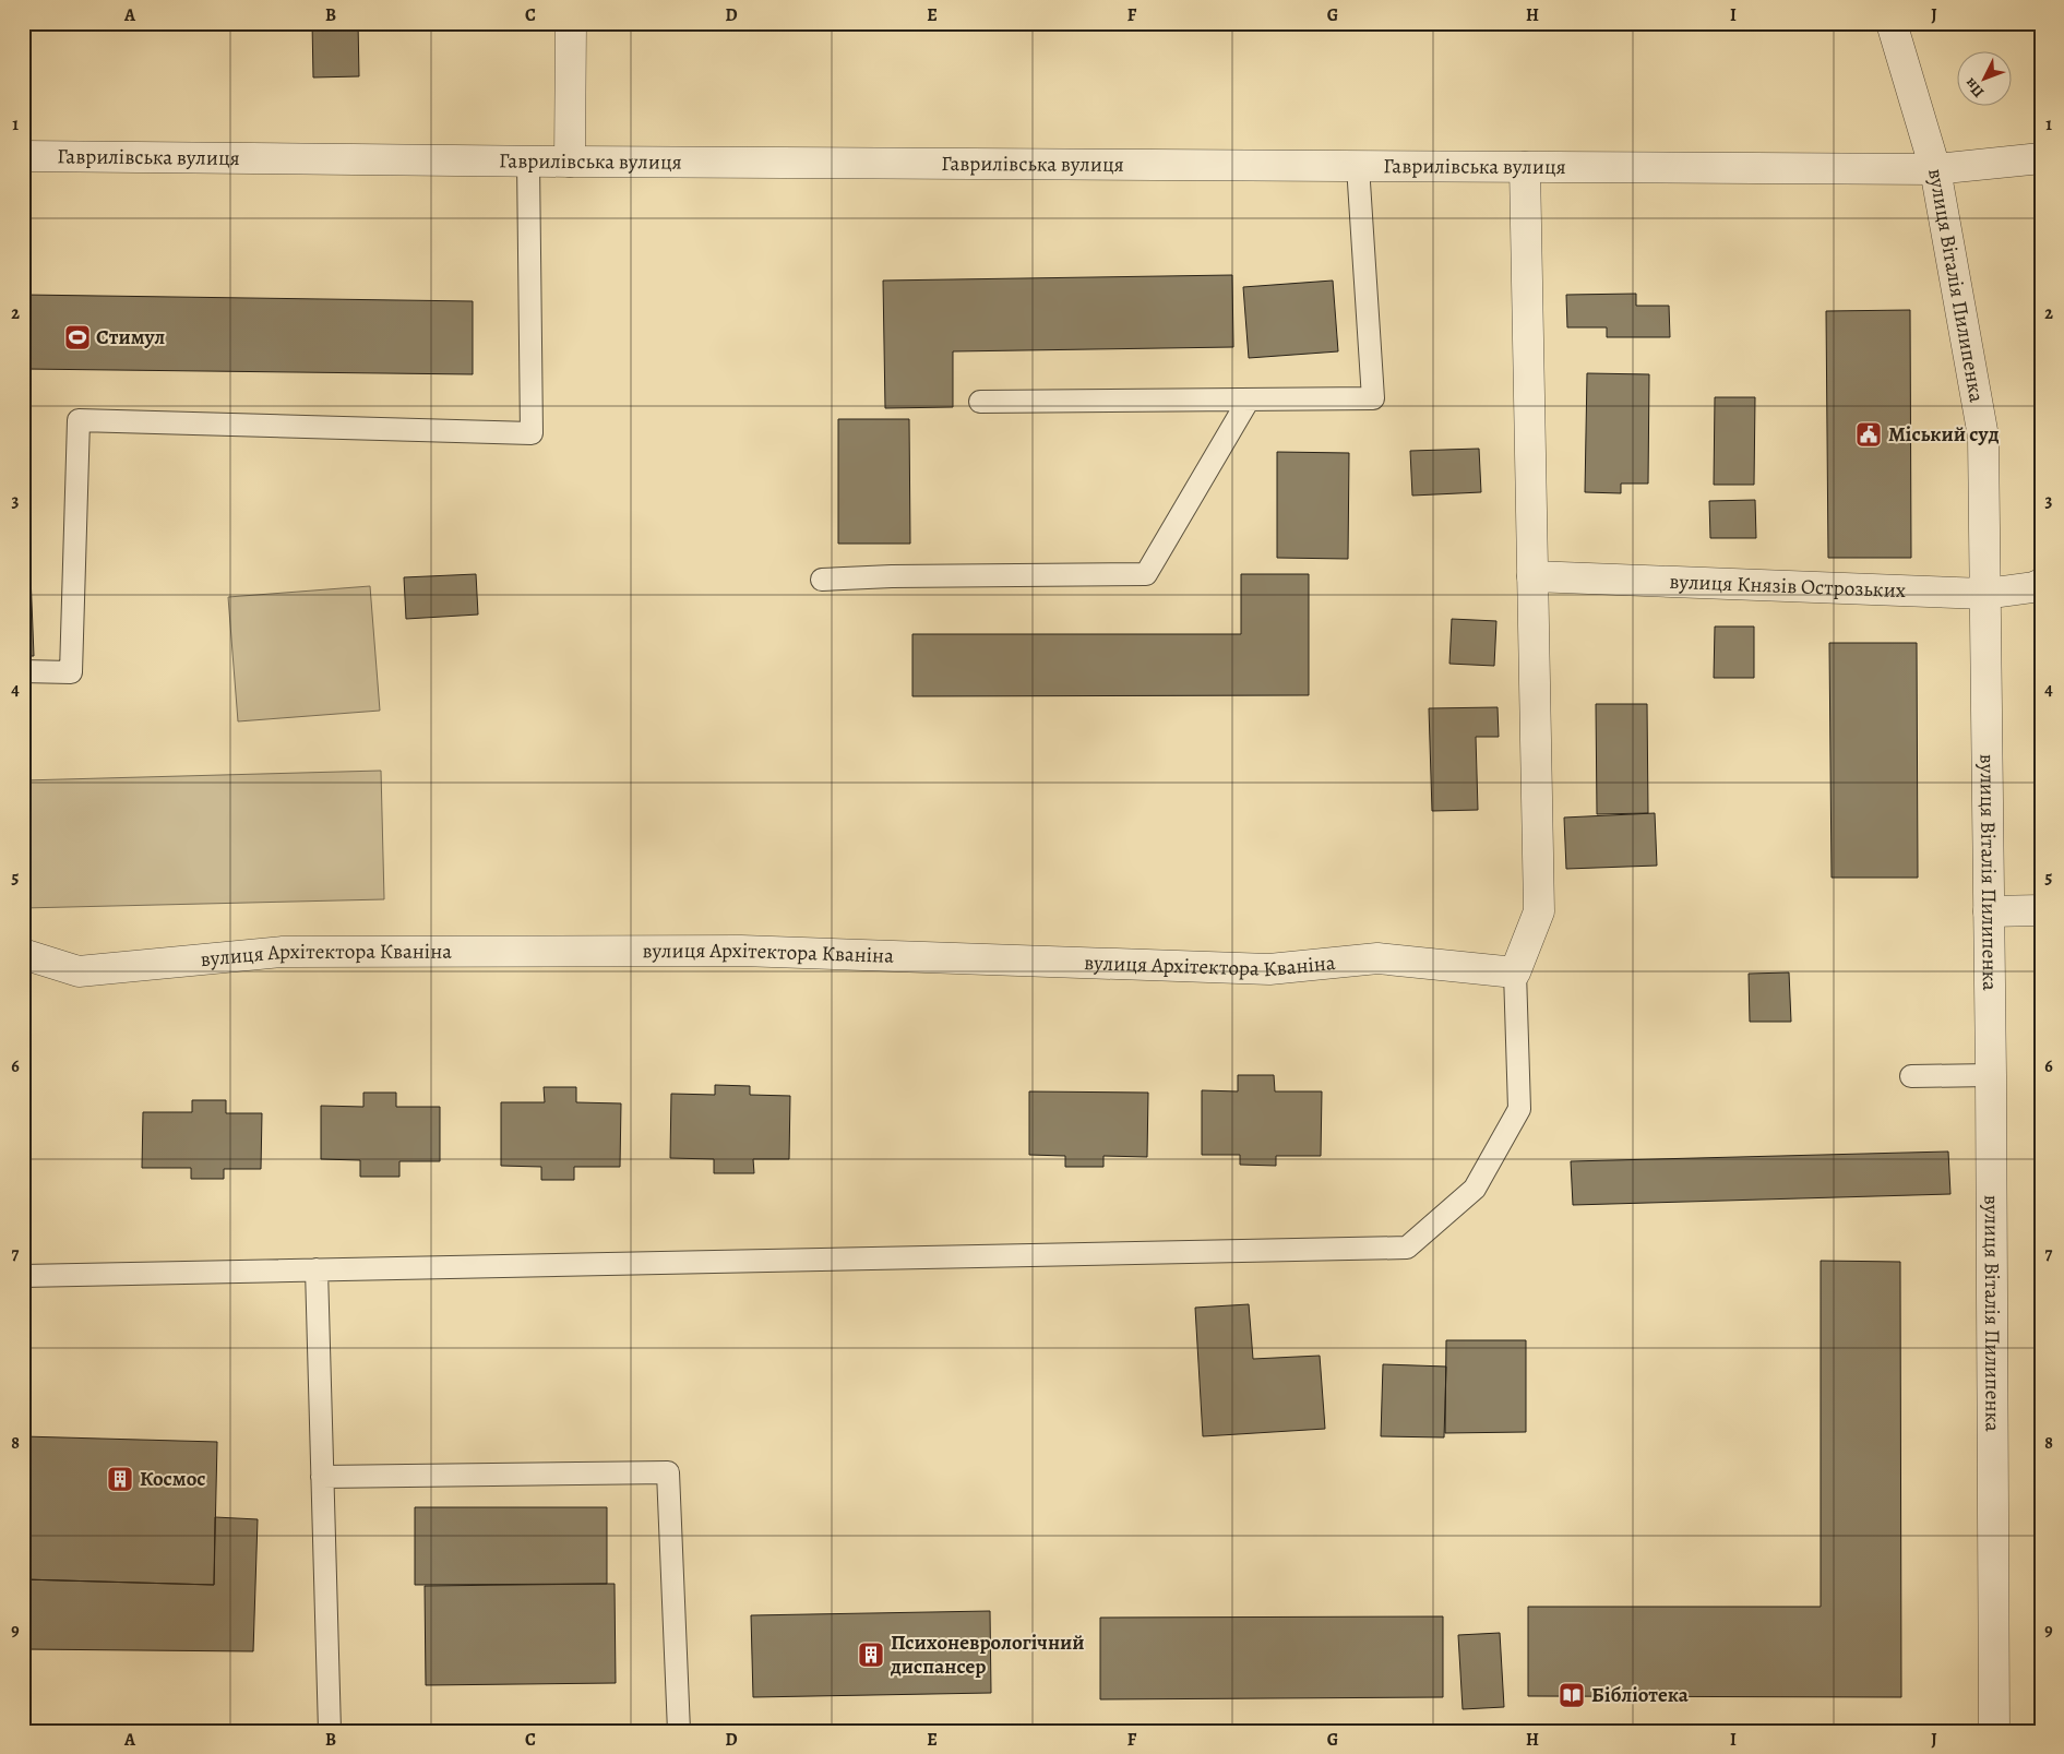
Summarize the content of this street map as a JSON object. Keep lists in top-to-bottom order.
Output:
{
  "streets": {
    "street": [
      "Гаврилівська вулиця",
      "вулиця Віталія Пилипенка",
      "вулиця Князів Острозьких",
      "вулиця Архітектора Кваніна"
    ]
  },
  "crossings": [
    ["Гаврилівська вулиця", "вулиця Віталія Пилипенка"],
    ["вулиця Віталія Пилипенка", "вулиця Князів Острозьких"]
  ],
  "places": {
    "sports": ["Стимул"],
    "public building": ["Міський суд"],
    "building": ["Космос", "Психоневрологічний диспансер"],
    "library": ["Бібліотека"]
  },
  "north": "bottom left",
  "grid": {
    "columns": [
      "A",
      "B",
      "C",
      "D",
      "E",
      "F",
      "G",
      "H",
      "I",
      "J"
    ],
    "rows": [
      "1",
      "2",
      "3",
      "4",
      "5",
      "6",
      "7",
      "8",
      "9"
    ]
  }
}
